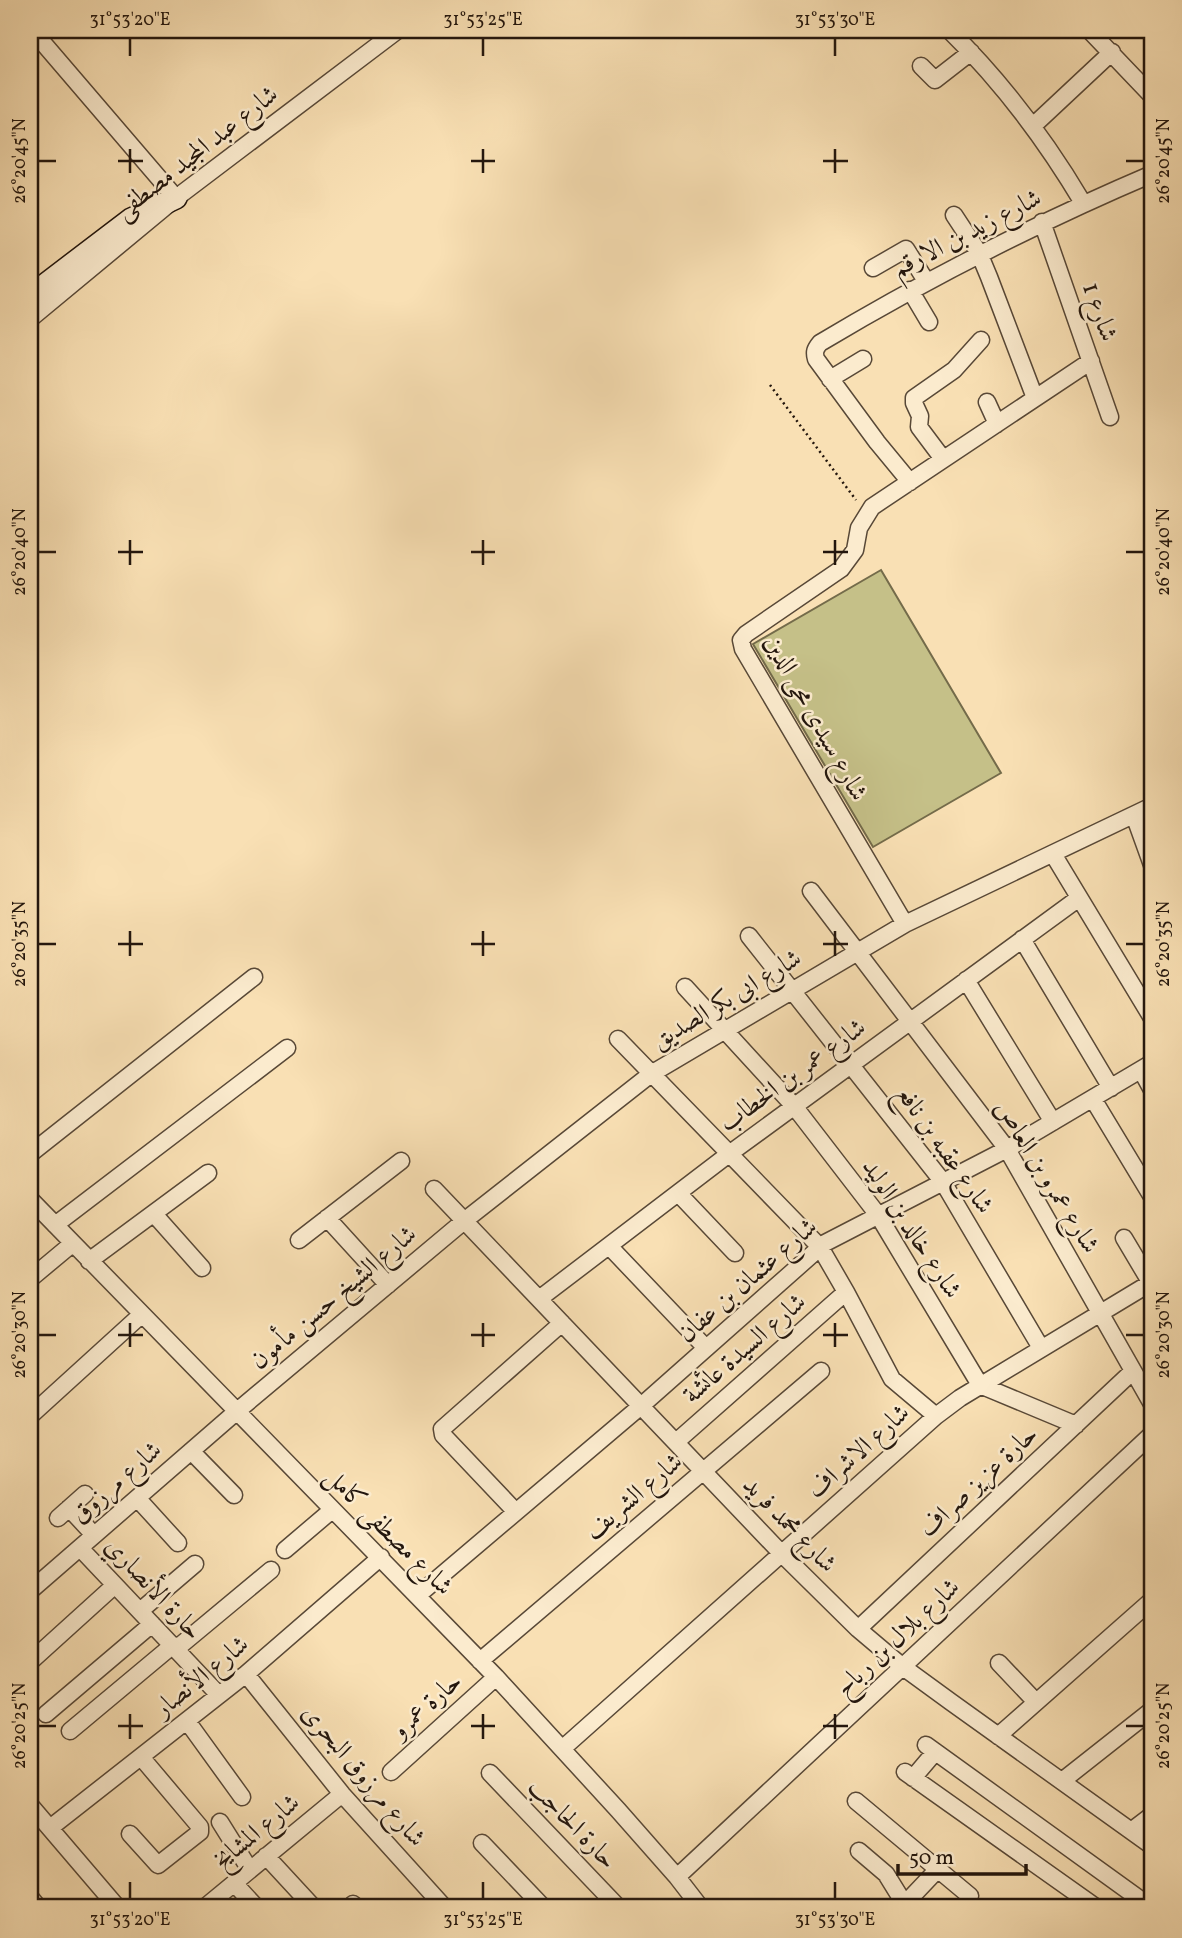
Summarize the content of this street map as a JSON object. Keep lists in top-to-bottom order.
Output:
{
  "streets": {
    "street": [
      "شارع عبد المجيد مصطفى",
      "شارع زيد بن الارقم",
      "شارع 1",
      "شارع سيدى محى الدين",
      "شارع ابى بكر الصديق",
      "شارع عمر بن الخطاب",
      "شارع عقبه بن نافع",
      "شارع عمرو بن العاص",
      "شارع خالد بن الوليد",
      "شارع عثمان بن عفان",
      "شارع الشيخ حسن مأمون",
      "شارع السيدة عائشة",
      "شارع الاشراف",
      "حارة عزيز صراف",
      "شارع مرزوق",
      "شارع الشريف",
      "شارع محمد فريد",
      "شارع مصطفى كامل",
      "حارة الأنصاري",
      "شارع بلال بن رباح",
      "شارع الأنصار",
      "حارة عمرو",
      "شارع مرزوق البحرى",
      "حارة الحاجب",
      "شارع المشايخ"
    ]
  },
  "crossings": [
    ["شارع زيد بن الارقم", "شارع 1"],
    ["شارع سيدى محى الدين", "شارع ابى بكر الصديق"],
    ["شارع ابى بكر الصديق", "شارع عقبه بن نافع"],
    ["شارع ابى بكر الصديق", "شارع عمرو بن العاص"],
    ["شارع ابى بكر الصديق", "شارع خالد بن الوليد"],
    ["شارع ابى بكر الصديق", "شارع الشيخ حسن مأمون"],
    ["شارع ابى بكر الصديق", "شارع محمد فريد"],
    ["شارع عمر بن الخطاب", "شارع عقبه بن نافع"],
    ["شارع عمر بن الخطاب", "شارع عمرو بن العاص"],
    ["شارع عمر بن الخطاب", "شارع خالد بن الوليد"],
    ["شارع عمر بن الخطاب", "شارع محمد فريد"],
    ["شارع عقبه بن نافع", "شارع عثمان بن عفان"],
    ["شارع عقبه بن نافع", "شارع الاشراف"],
    ["شارع عمرو بن العاص", "شارع عثمان بن عفان"],
    ["شارع عمرو بن العاص", "شارع الاشراف"],
    ["شارع عمرو بن العاص", "حارة عزيز صراف"],
    ["شارع خالد بن الوليد", "شارع عثمان بن عفان"],
    ["شارع خالد بن الوليد", "شارع الاشراف"],
    ["شارع عثمان بن عفان", "شارع محمد فريد"],
    ["شارع عثمان بن عفان", "شارع مصطفى كامل"],
    ["شارع الشيخ حسن مأمون", "شارع مرزوق"],
    ["شارع الشيخ حسن مأمون", "شارع محمد فريد"],
    ["شارع الشيخ حسن مأمون", "شارع مصطفى كامل"],
    ["شارع السيدة عائشة", "شارع محمد فريد"],
    ["شارع الاشراف", "شارع محمد فريد"],
    ["شارع الاشراف", "شارع مصطفى كامل"],
    ["حارة عزيز صراف", "شارع محمد فريد"],
    ["شارع مرزوق", "شارع مصطفى كامل"],
    ["شارع مرزوق", "حارة الأنصاري"],
    ["شارع الشريف", "شارع محمد فريد"],
    ["شارع الشريف", "شارع مصطفى كامل"],
    ["شارع محمد فريد", "شارع بلال بن رباح"],
    ["شارع مصطفى كامل", "شارع بلال بن رباح"],
    ["شارع مصطفى كامل", "شارع الأنصار"],
    ["شارع مصطفى كامل", "حارة عمرو"],
    ["حارة الأنصاري", "شارع الأنصار"],
    ["شارع الأنصار", "شارع مرزوق البحرى"],
    ["شارع مرزوق البحرى", "شارع المشايخ"]
  ],
  "scale_bar": "50 m",
  "coordinates": [
    "31°53'20\"E",
    "31°53'25\"E",
    "31°53'30\"E",
    "26°20'45\"N",
    "26°20'40\"N",
    "26°20'35\"N",
    "26°20'30\"N",
    "26°20'25\"N"
  ]
}
